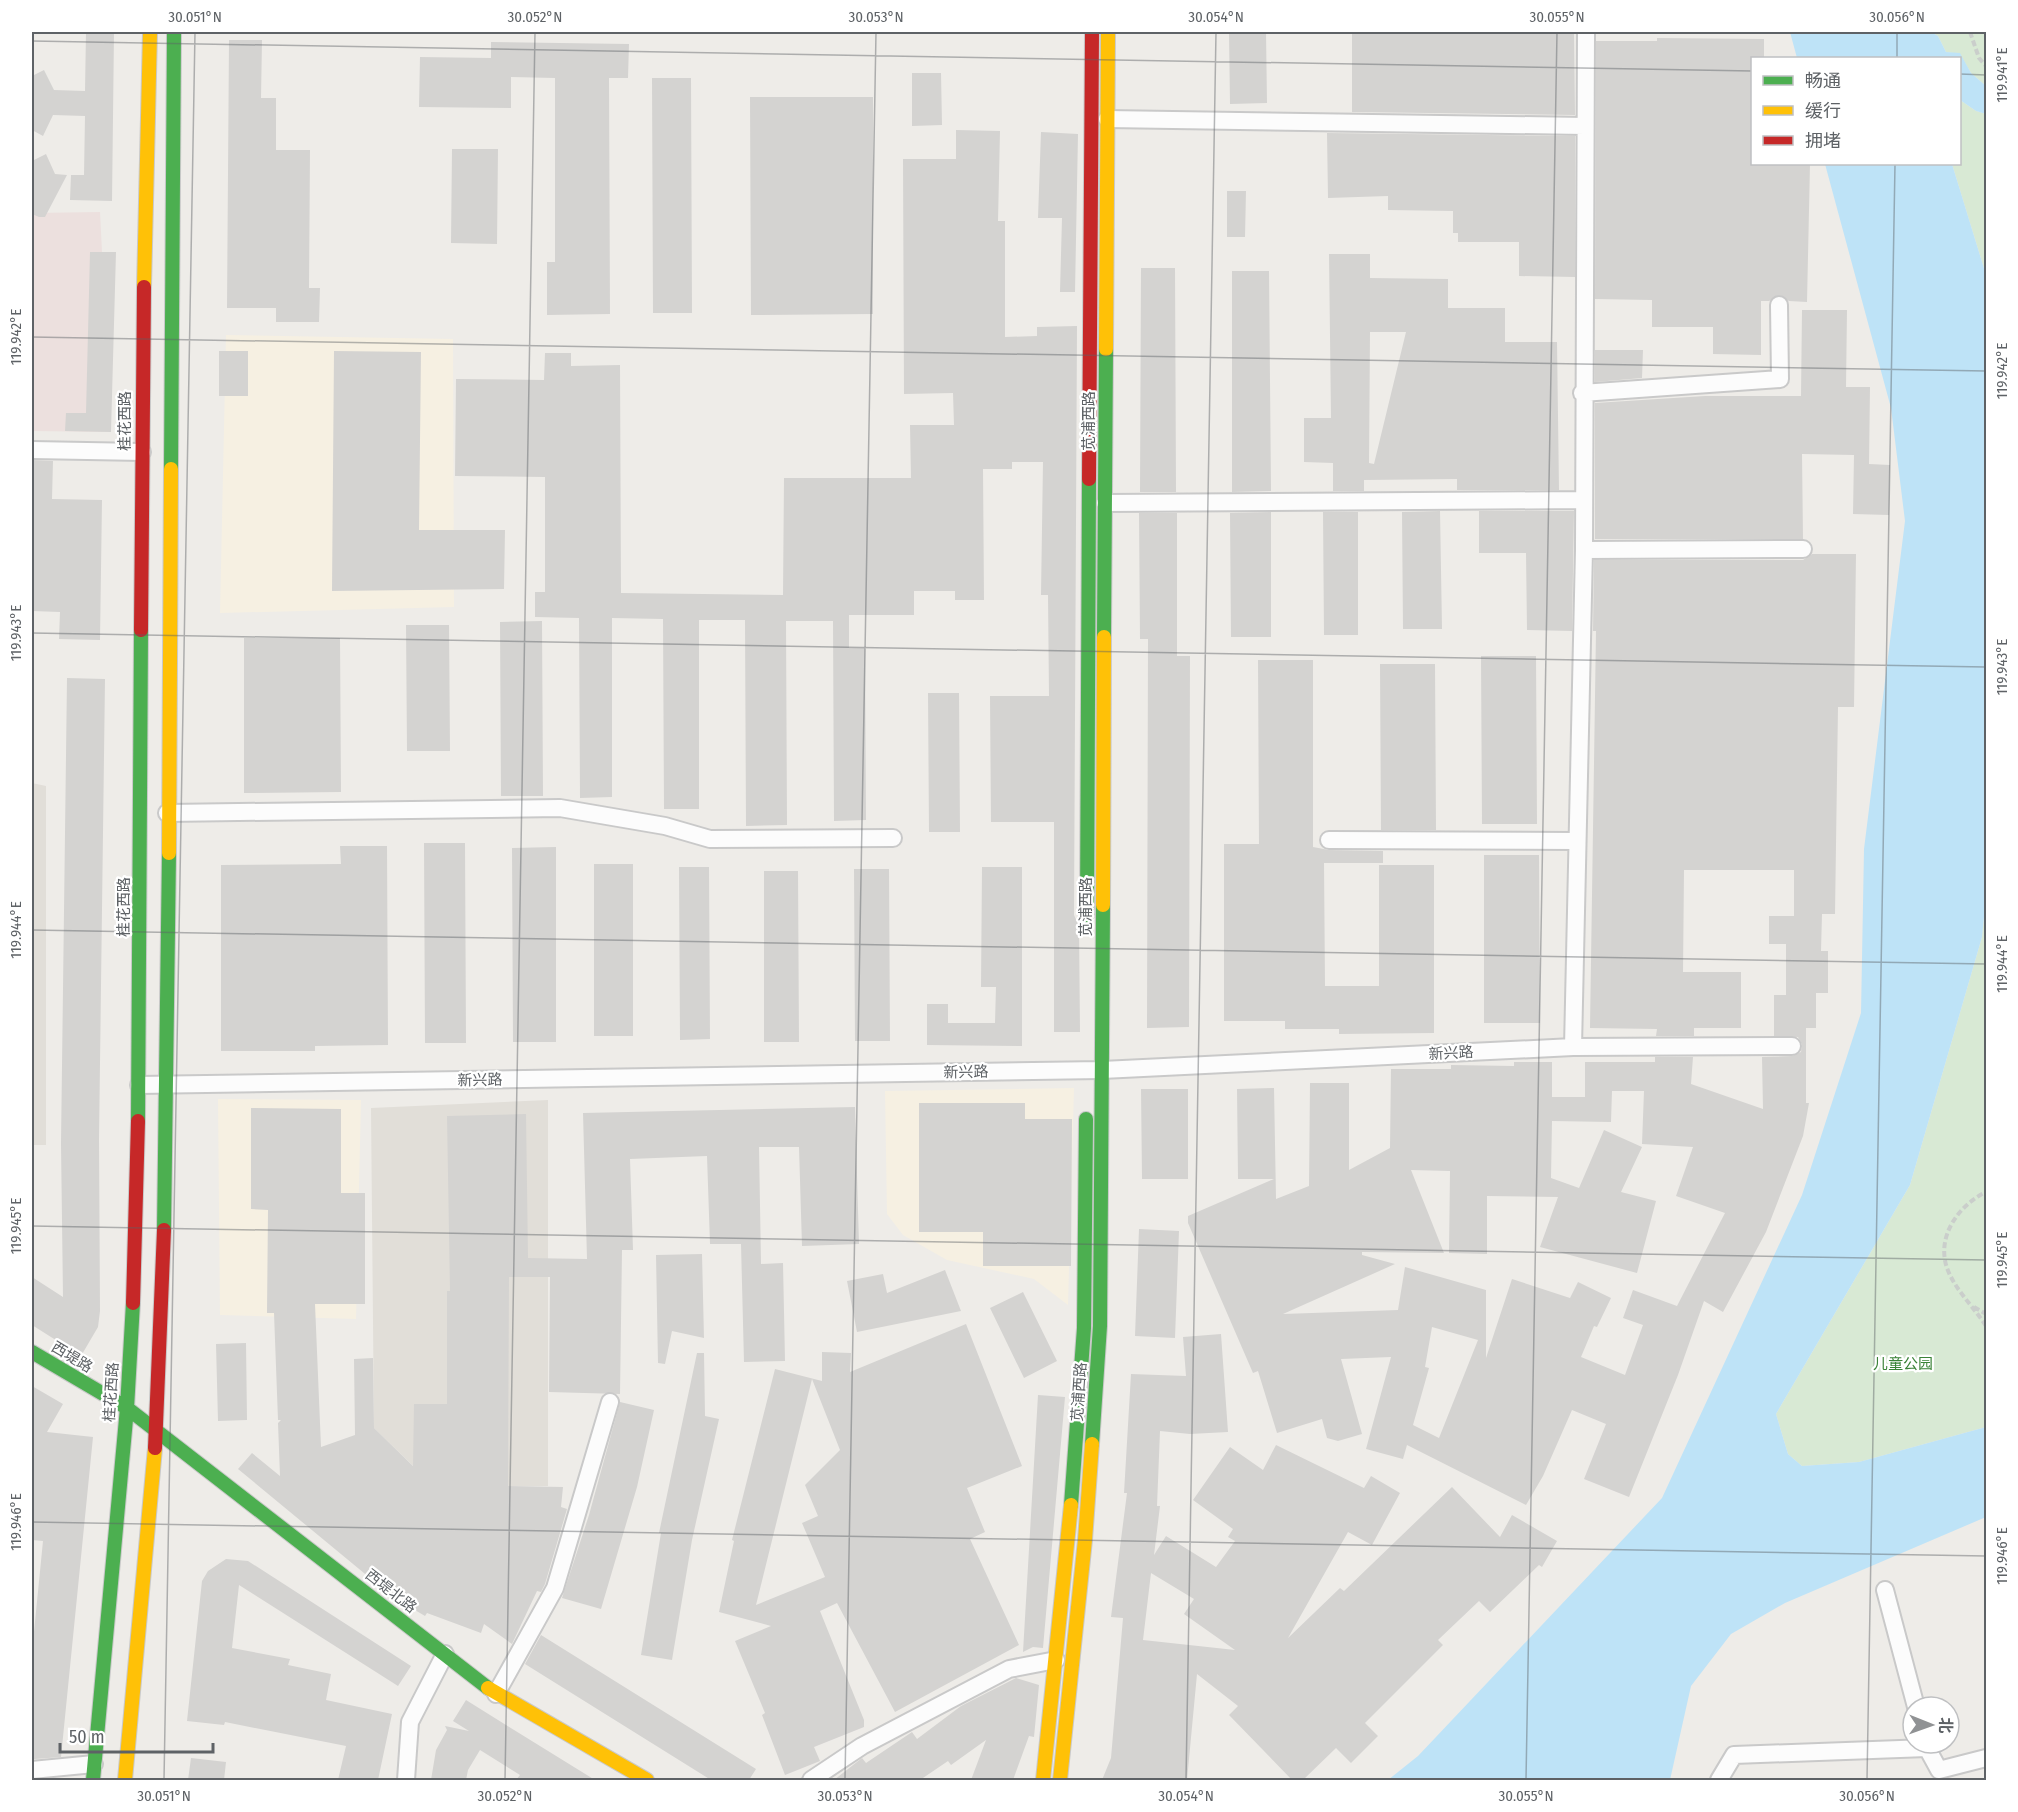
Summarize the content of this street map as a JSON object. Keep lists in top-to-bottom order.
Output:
{
  "streets": {
    "street": [
      "桂花西路",
      "苋浦西路",
      "新兴路",
      "西堤路",
      "西堤北路"
    ]
  },
  "crossings": [
    ["桂花西路", "新兴路"],
    ["桂花西路", "西堤路"],
    ["桂花西路", "西堤北路"],
    ["苋浦西路", "新兴路"],
    ["西堤路", "西堤北路"]
  ],
  "parks": ["儿童公园"],
  "legend": ["畅通", "缓行", "拥堵"],
  "scale_bar": "50 m",
  "north": "right",
  "coordinates": [
    "30.051°N",
    "30.052°N",
    "30.053°N",
    "30.054°N",
    "30.055°N",
    "30.056°N",
    "119.941°E",
    "119.942°E",
    "119.943°E",
    "119.944°E",
    "119.945°E",
    "119.946°E"
  ]
}
